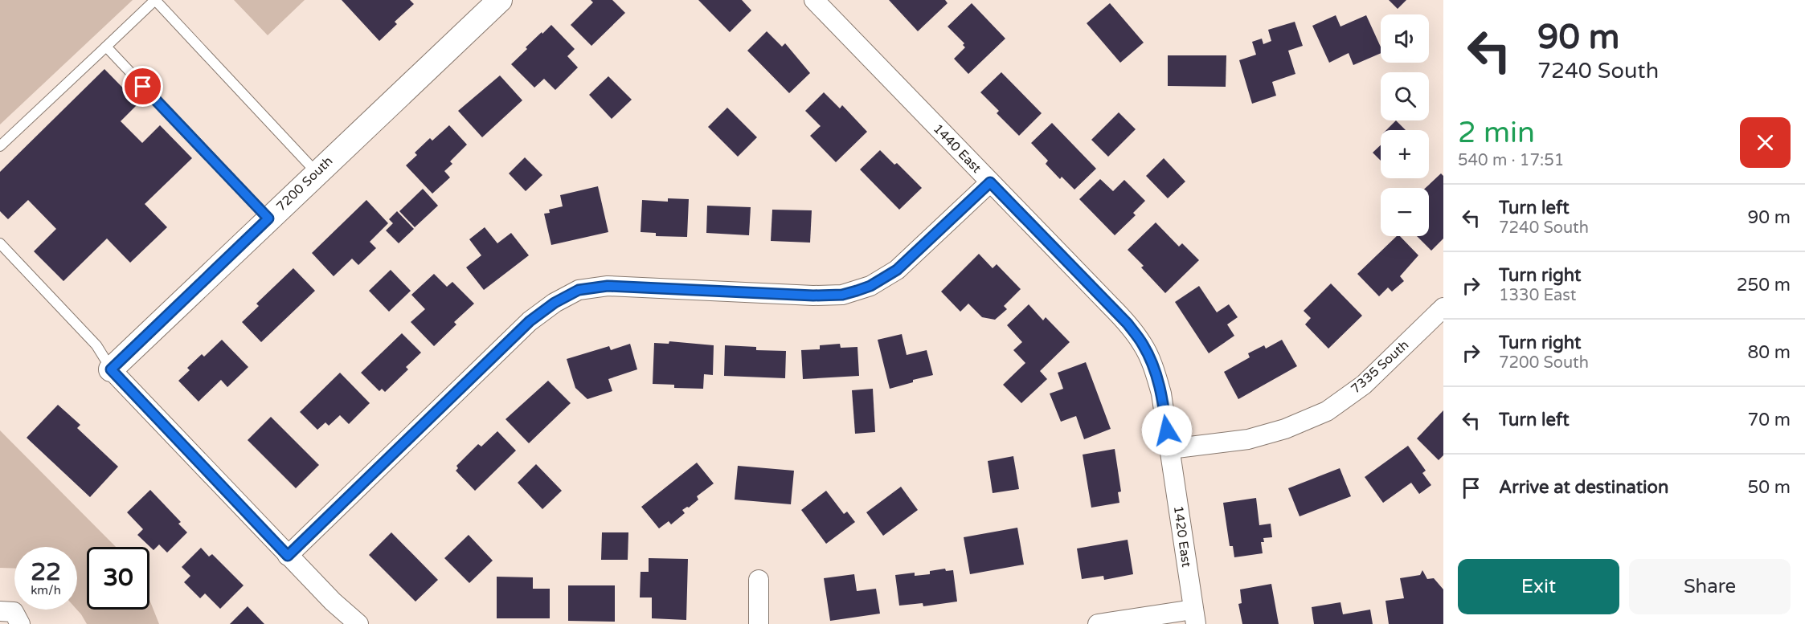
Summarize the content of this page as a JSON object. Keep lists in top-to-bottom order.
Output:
{
  "streets": {
    "street": [
      "1440 East",
      "7200 South",
      "7335 South",
      "1420 East"
    ]
  },
  "crossings": [
    ["1440 East", "7335 South"],
    ["1440 East", "1420 East"],
    ["7335 South", "1420 East"]
  ],
  "page": {
    "turn": ["90 m", "7240 South"],
    "map_buttons": ["+", "−"],
    "heading": ["2 min", "540 m · 17:51"],
    "list": [
      {
        "name": "Turn left",
        "note": "7240 South",
        "value": "90 m"
      },
      {
        "name": "Turn right",
        "note": "1330 East",
        "value": "250 m"
      },
      {
        "name": "Turn right",
        "note": "7200 South",
        "value": "80 m"
      },
      {
        "name": "Turn left",
        "value": "70 m"
      },
      {
        "name": "Arrive at destination",
        "value": "50 m"
      }
    ],
    "speed": "22 km/h",
    "limit": "30",
    "buttons": ["Exit", "Share"]
  }
}
